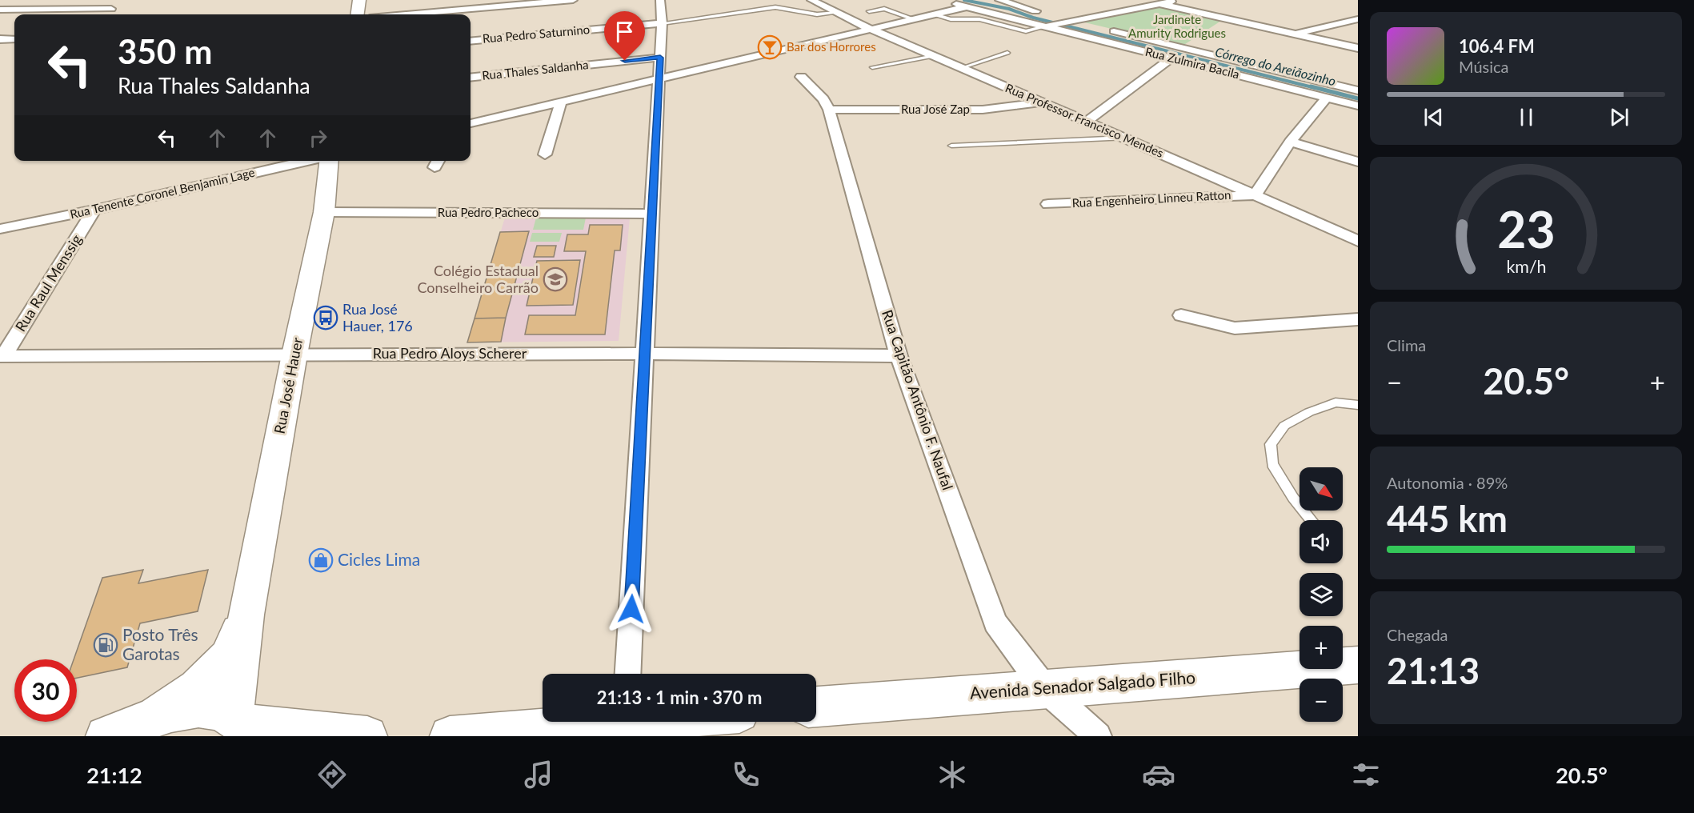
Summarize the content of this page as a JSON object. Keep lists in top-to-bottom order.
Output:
{
  "streets": {
    "main road": ["Rua José Hauer", "Avenida Senador Salgado Filho"],
    "street": [
      "Rua Pedro Saturnino",
      "Rua Zulmira Bacila",
      "Rua Thales Saldanha",
      "Rua José Zap",
      "Rua Professor Francisco Mendes",
      "Rua Tenente Coronel Benjamin Lage",
      "Rua Engenheiro Linneu Ratton",
      "Rua Pedro Pacheco",
      "Rua Raul Menssig",
      "Rua Pedro Aloys Scherer",
      "Rua Capitão Antônio F. Naufal"
    ]
  },
  "crossings": [
    ["Rua José Zap", "Rua Professor Francisco Mendes"],
    ["Rua José Zap", "Rua Capitão Antônio F. Naufal"],
    ["Rua Professor Francisco Mendes", "Rua Engenheiro Linneu Ratton"],
    ["Rua Tenente Coronel Benjamin Lage", "Rua Raul Menssig"],
    ["Rua Pedro Pacheco", "Rua José Hauer"],
    ["Rua Raul Menssig", "Rua Pedro Aloys Scherer"],
    ["Rua Pedro Aloys Scherer", "Rua José Hauer"],
    ["Rua Pedro Aloys Scherer", "Rua Capitão Antônio F. Naufal"],
    ["Rua Capitão Antônio F. Naufal", "Avenida Senador Salgado Filho"]
  ],
  "water": ["Córrego do Areiãozinho"],
  "parks": ["Jardinete Amurity Rodrigues"],
  "places": {
    "bar": ["Bar dos Horrores"],
    "school or university": ["Colégio Estadual Conselheiro Carrão"],
    "bus stop": ["Rua José Hauer, 176"],
    "shop": ["Cicles Lima"],
    "fuel station": ["Posto Três Garotas"]
  },
  "north": "bottom right",
  "page": {
    "turn": ["350 m", "Rua Thales Saldanha"],
    "song": ["106.4 FM", "Música"],
    "tile": [
      "Clima",
      ["Autonomia · 89%", "445 km"],
      ["Chegada", "21:13"]
    ],
    "heat": ["−", "20.5°", "+"],
    "map_buttons": ["+", "−"],
    "limit": "30",
    "trip": "21:13 · 1 min · 370 m",
    "tabs": ["21:12", "20.5°"],
    "gauge": ["23", "km/h"]
  }
}
